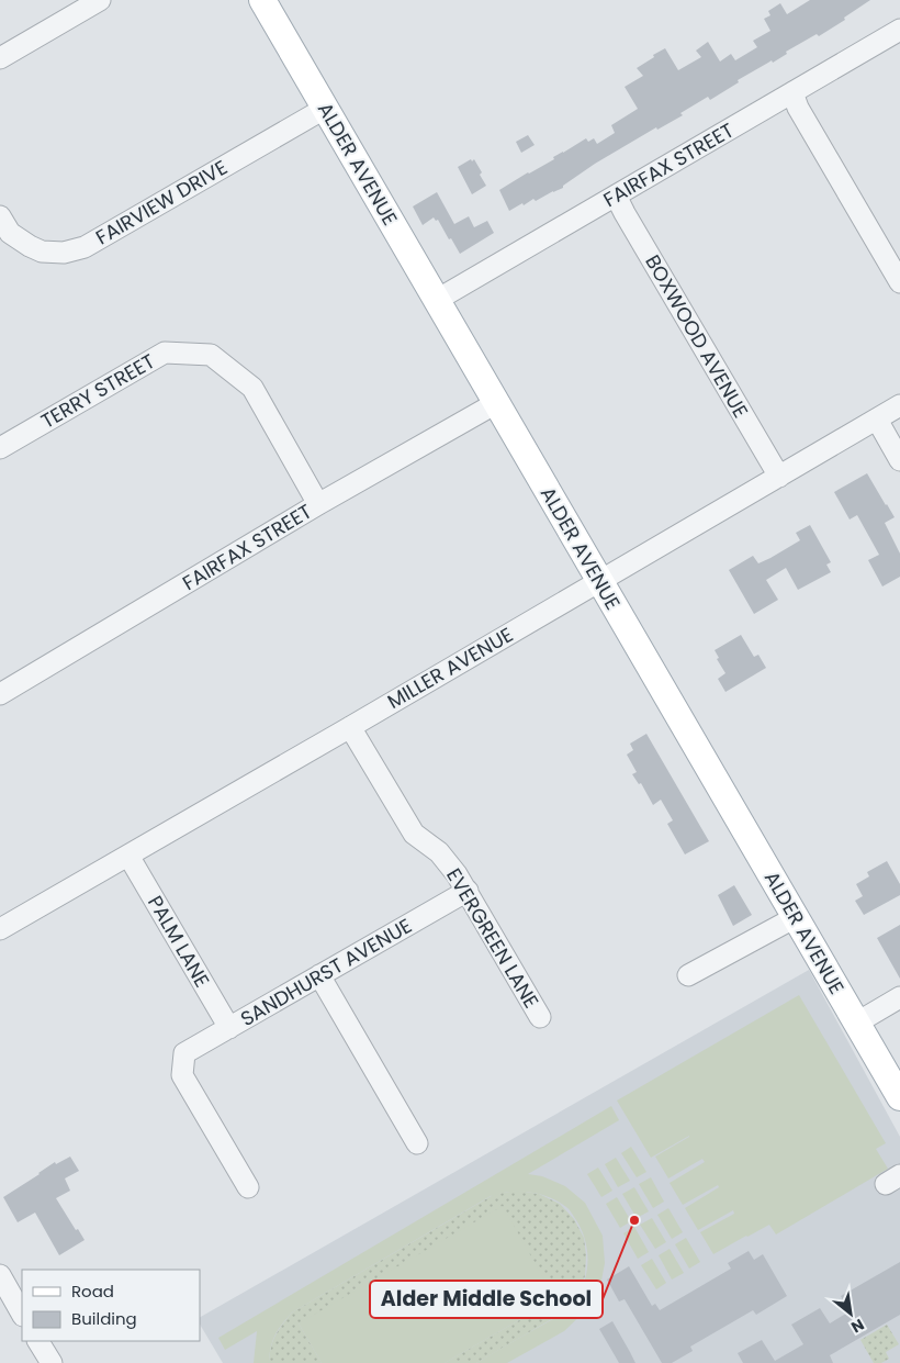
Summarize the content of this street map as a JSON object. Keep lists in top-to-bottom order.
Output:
{
  "streets": {
    "main road": ["ALDER AVENUE"],
    "street": [
      "FAIRFAX STREET",
      "FAIRVIEW DRIVE",
      "BOXWOOD AVENUE",
      "TERRY STREET",
      "MILLER AVENUE",
      "EVERGREEN LANE",
      "PALM LANE",
      "SANDHURST AVENUE"
    ]
  },
  "crossings": [
    ["ALDER AVENUE", "FAIRFAX STREET"],
    ["ALDER AVENUE", "FAIRVIEW DRIVE"],
    ["ALDER AVENUE", "MILLER AVENUE"],
    ["FAIRFAX STREET", "BOXWOOD AVENUE"],
    ["FAIRFAX STREET", "TERRY STREET"],
    ["BOXWOOD AVENUE", "MILLER AVENUE"],
    ["MILLER AVENUE", "EVERGREEN LANE"],
    ["MILLER AVENUE", "PALM LANE"],
    ["EVERGREEN LANE", "SANDHURST AVENUE"],
    ["PALM LANE", "SANDHURST AVENUE"]
  ],
  "places": ["Alder Middle School"],
  "legend": ["Road", "Building"],
  "north": "bottom right"
}
